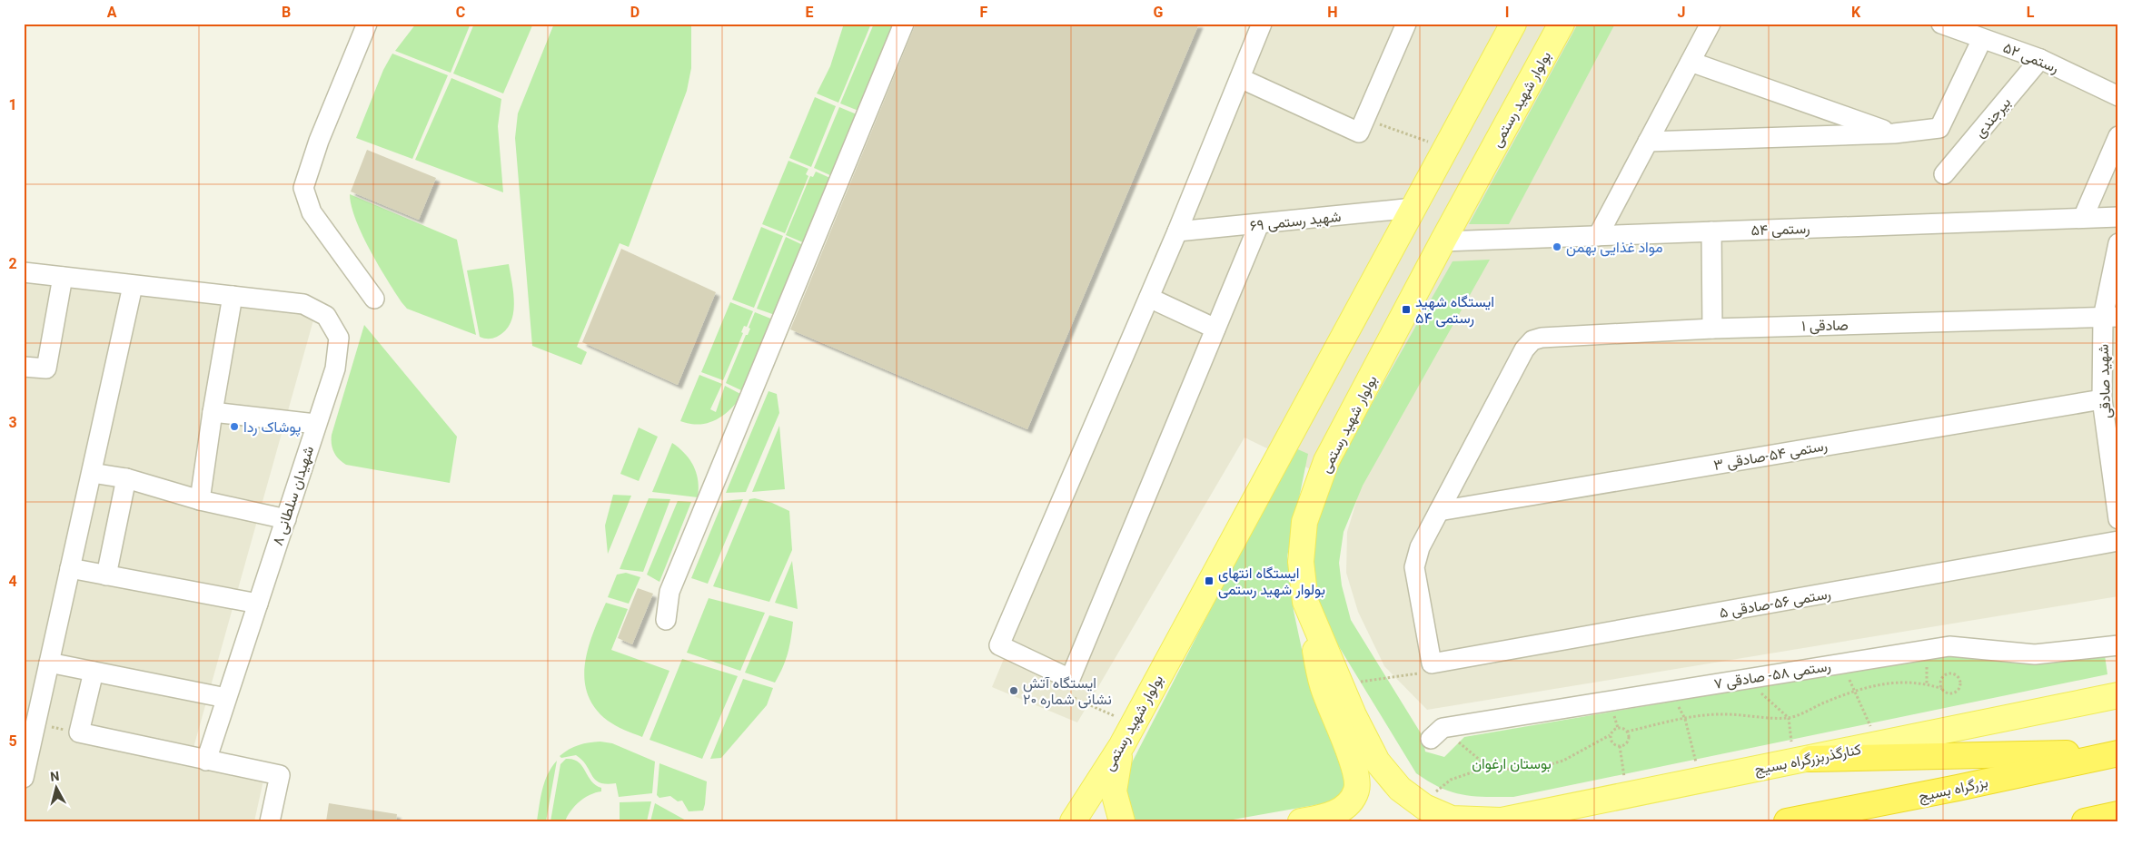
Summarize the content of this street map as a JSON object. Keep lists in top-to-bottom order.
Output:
{
  "streets": {
    "highway": ["بزرگراه بسیج"],
    "main road": ["بولوار شهید رستمی", "کنارگذربزرگراه بسیج"],
    "street": [
      "رستمی ۵۲",
      "بیرجندی",
      "شهید رستمی ۶۹",
      "رستمی ۵۴",
      "صادقی ۱",
      "شهید صادقی",
      "رستمی ۵۴-صادقی ۳",
      "شهیدان سلطانی ۸",
      "رستمی ۵۶-صادقی ۵",
      "رستمی ۵۸- صادقی ۷"
    ]
  },
  "crossings": [
    ["رستمی ۵۲", "بیرجندی"],
    ["بولوار شهید رستمی", "شهید رستمی ۶۹"],
    ["بولوار شهید رستمی", "رستمی ۵۴"],
    ["بولوار شهید رستمی", "کنارگذربزرگراه بسیج"],
    ["صادقی ۱", "شهید صادقی"],
    ["صادقی ۱", "رستمی ۵۴-صادقی ۳"],
    ["شهید صادقی", "رستمی ۵۴-صادقی ۳"]
  ],
  "parks": ["بوستان ارغوان"],
  "places": {
    "other": ["مواد غذایی بهمن", "پوشاک ردا", "ایستگاه آتش نشانی شماره ۲۰"],
    "transit": ["ایستگاه شهید رستمی ۵۴", "ایستگاه انتهای بولوار شهید رستمی"]
  },
  "north": "top",
  "grid": {
    "columns": [
      "A",
      "B",
      "C",
      "D",
      "E",
      "F",
      "G",
      "H",
      "I",
      "J",
      "K",
      "L"
    ],
    "rows": [
      "1",
      "2",
      "3",
      "4",
      "5"
    ]
  }
}
